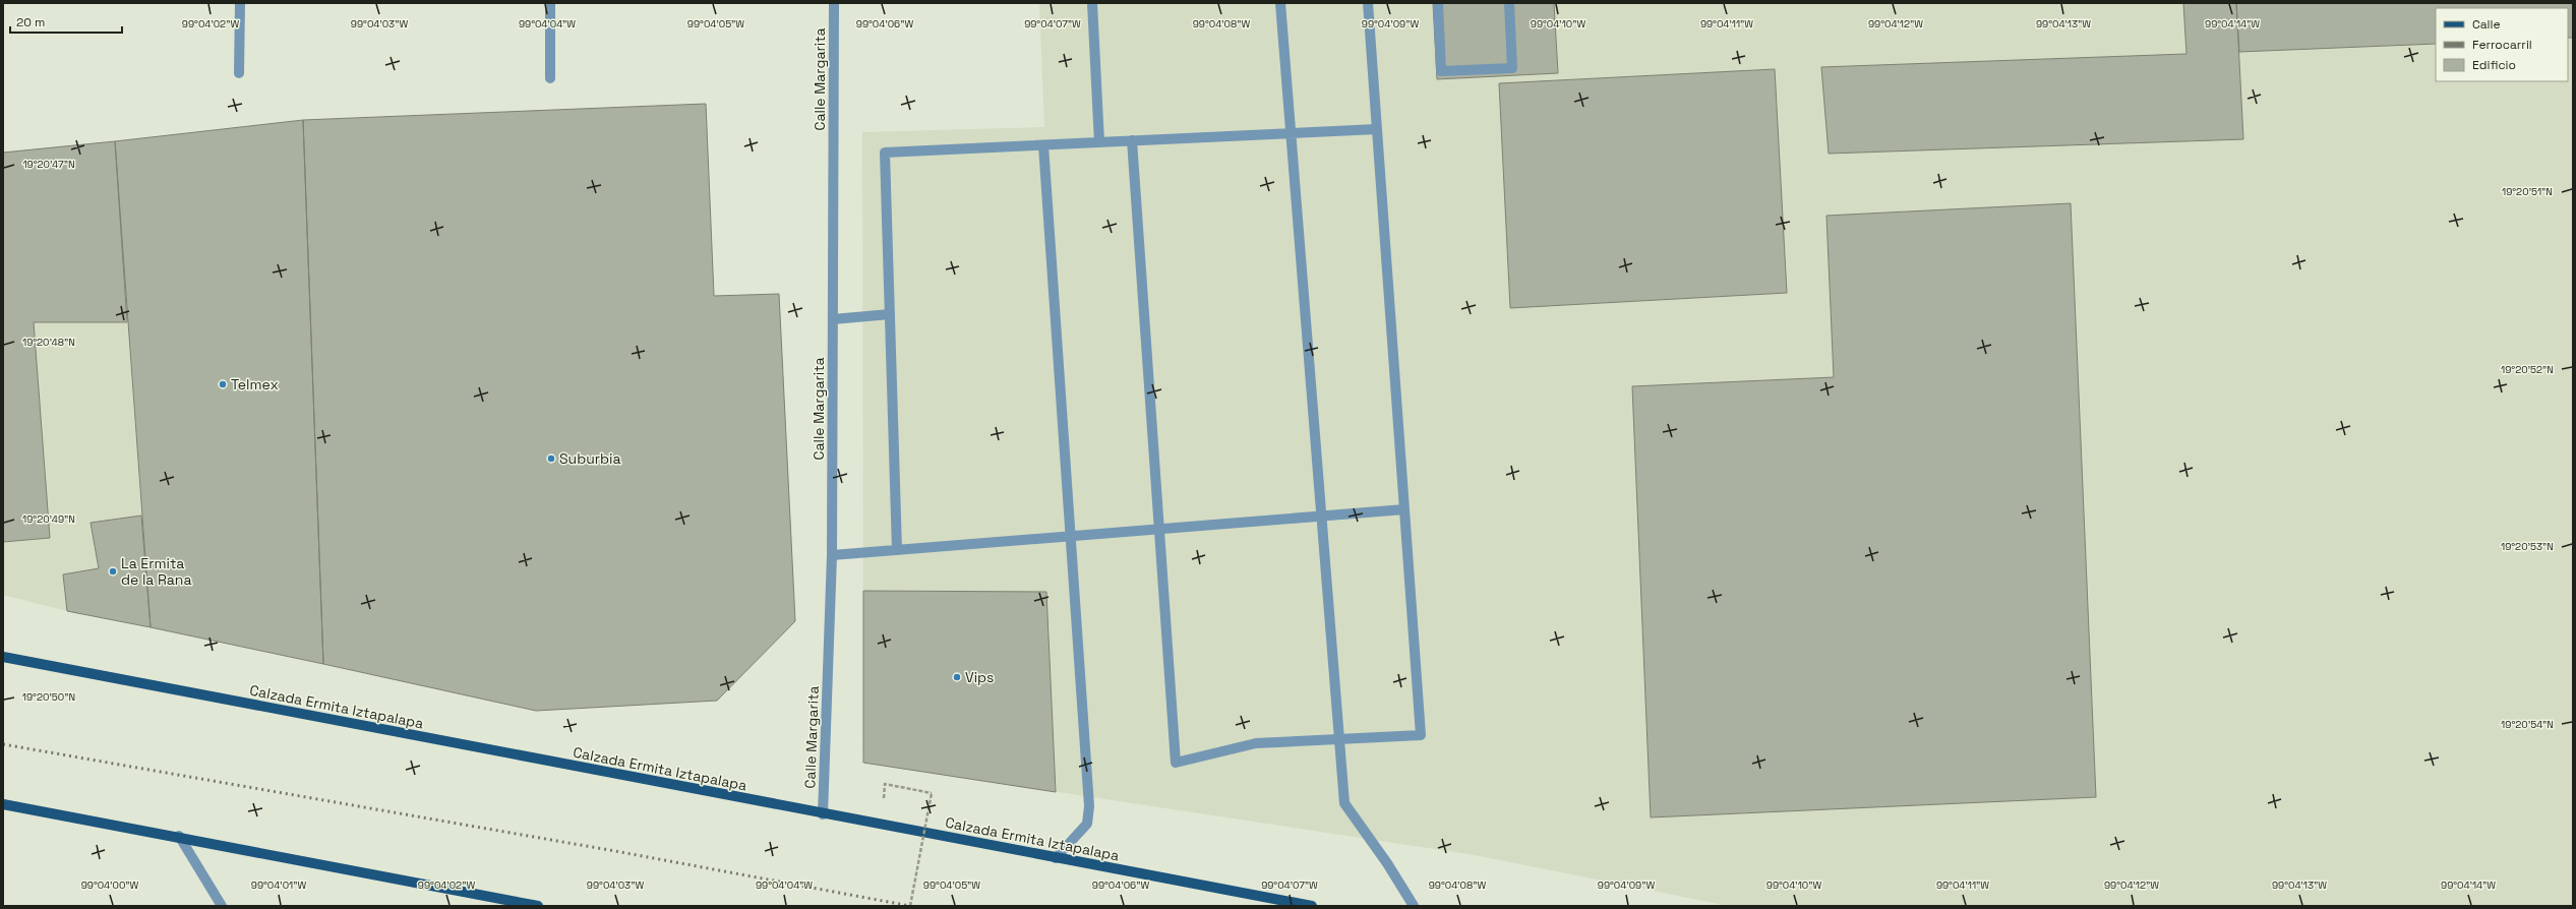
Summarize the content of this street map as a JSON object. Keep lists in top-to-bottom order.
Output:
{
  "streets": {
    "main road": ["Calzada Ermita Iztapalapa"],
    "street": ["Calle Margarita"]
  },
  "crossings": [
    ["Calle Margarita", "Calzada Ermita Iztapalapa"]
  ],
  "places": [
    "Telmex",
    "Suburbia",
    "La Ermita de la Rana",
    "Vips"
  ],
  "legend": ["Calle", "Ferrocarril", "Edificio"],
  "scale_bar": "20 m",
  "coordinates": [
    "99°04'02\"W",
    "99°04'03\"W",
    "99°04'04\"W",
    "99°04'05\"W",
    "99°04'06\"W",
    "99°04'07\"W",
    "99°04'08\"W",
    "99°04'09\"W",
    "99°04'10\"W",
    "99°04'11\"W",
    "99°04'12\"W",
    "99°04'13\"W",
    "99°04'14\"W",
    "19°20'47\"N",
    "19°20'51\"N",
    "19°20'48\"N",
    "19°20'52\"N",
    "19°20'49\"N",
    "19°20'53\"N",
    "19°20'50\"N",
    "19°20'54\"N",
    "99°04'00\"W",
    "99°04'01\"W"
  ]
}
